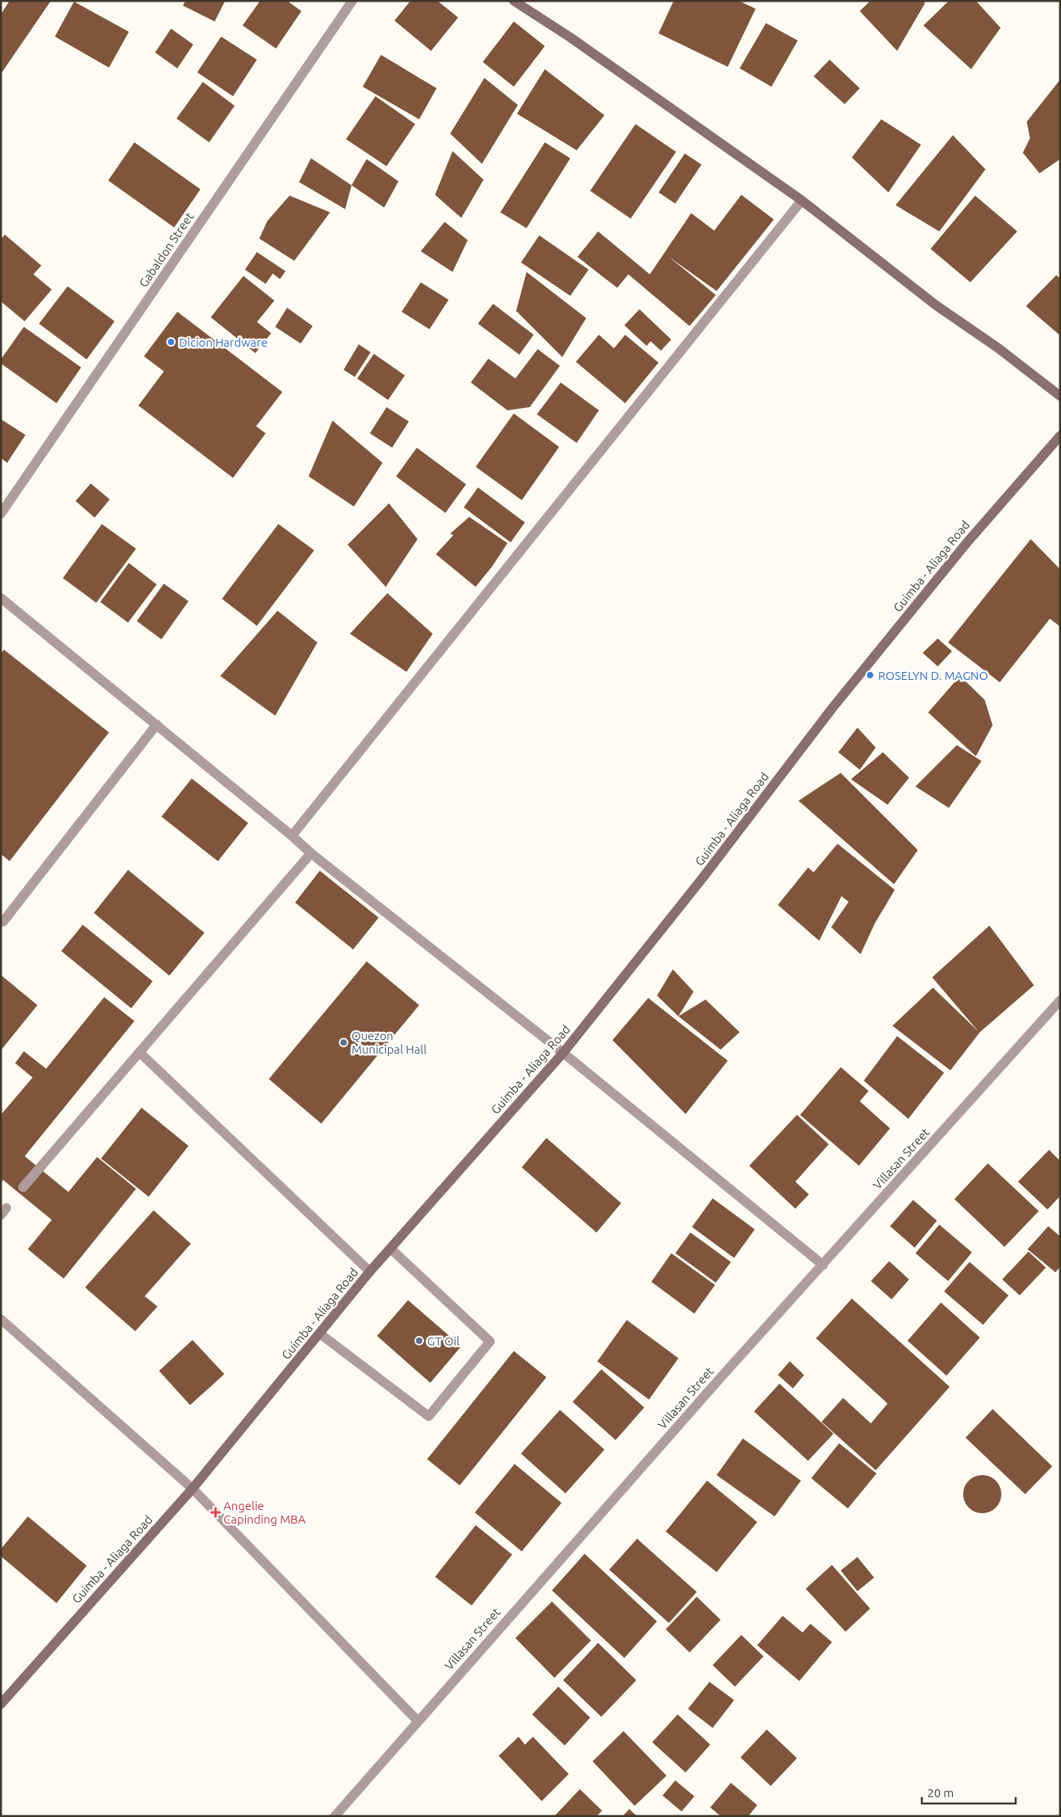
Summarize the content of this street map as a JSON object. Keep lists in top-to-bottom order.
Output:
{
  "streets": {
    "main road": ["Guimba - Aliaga Road"],
    "street": ["Gabaldon Street", "Villasan Street"]
  },
  "places": {
    "other": [
      "Dicion Hardware",
      "ROSELYN D. MAGNO",
      "Quezon Municipal Hall",
      "GT Oil"
    ],
    "health": ["Angelie Capinding MBA"]
  },
  "scale_bar": "20 m"
}
